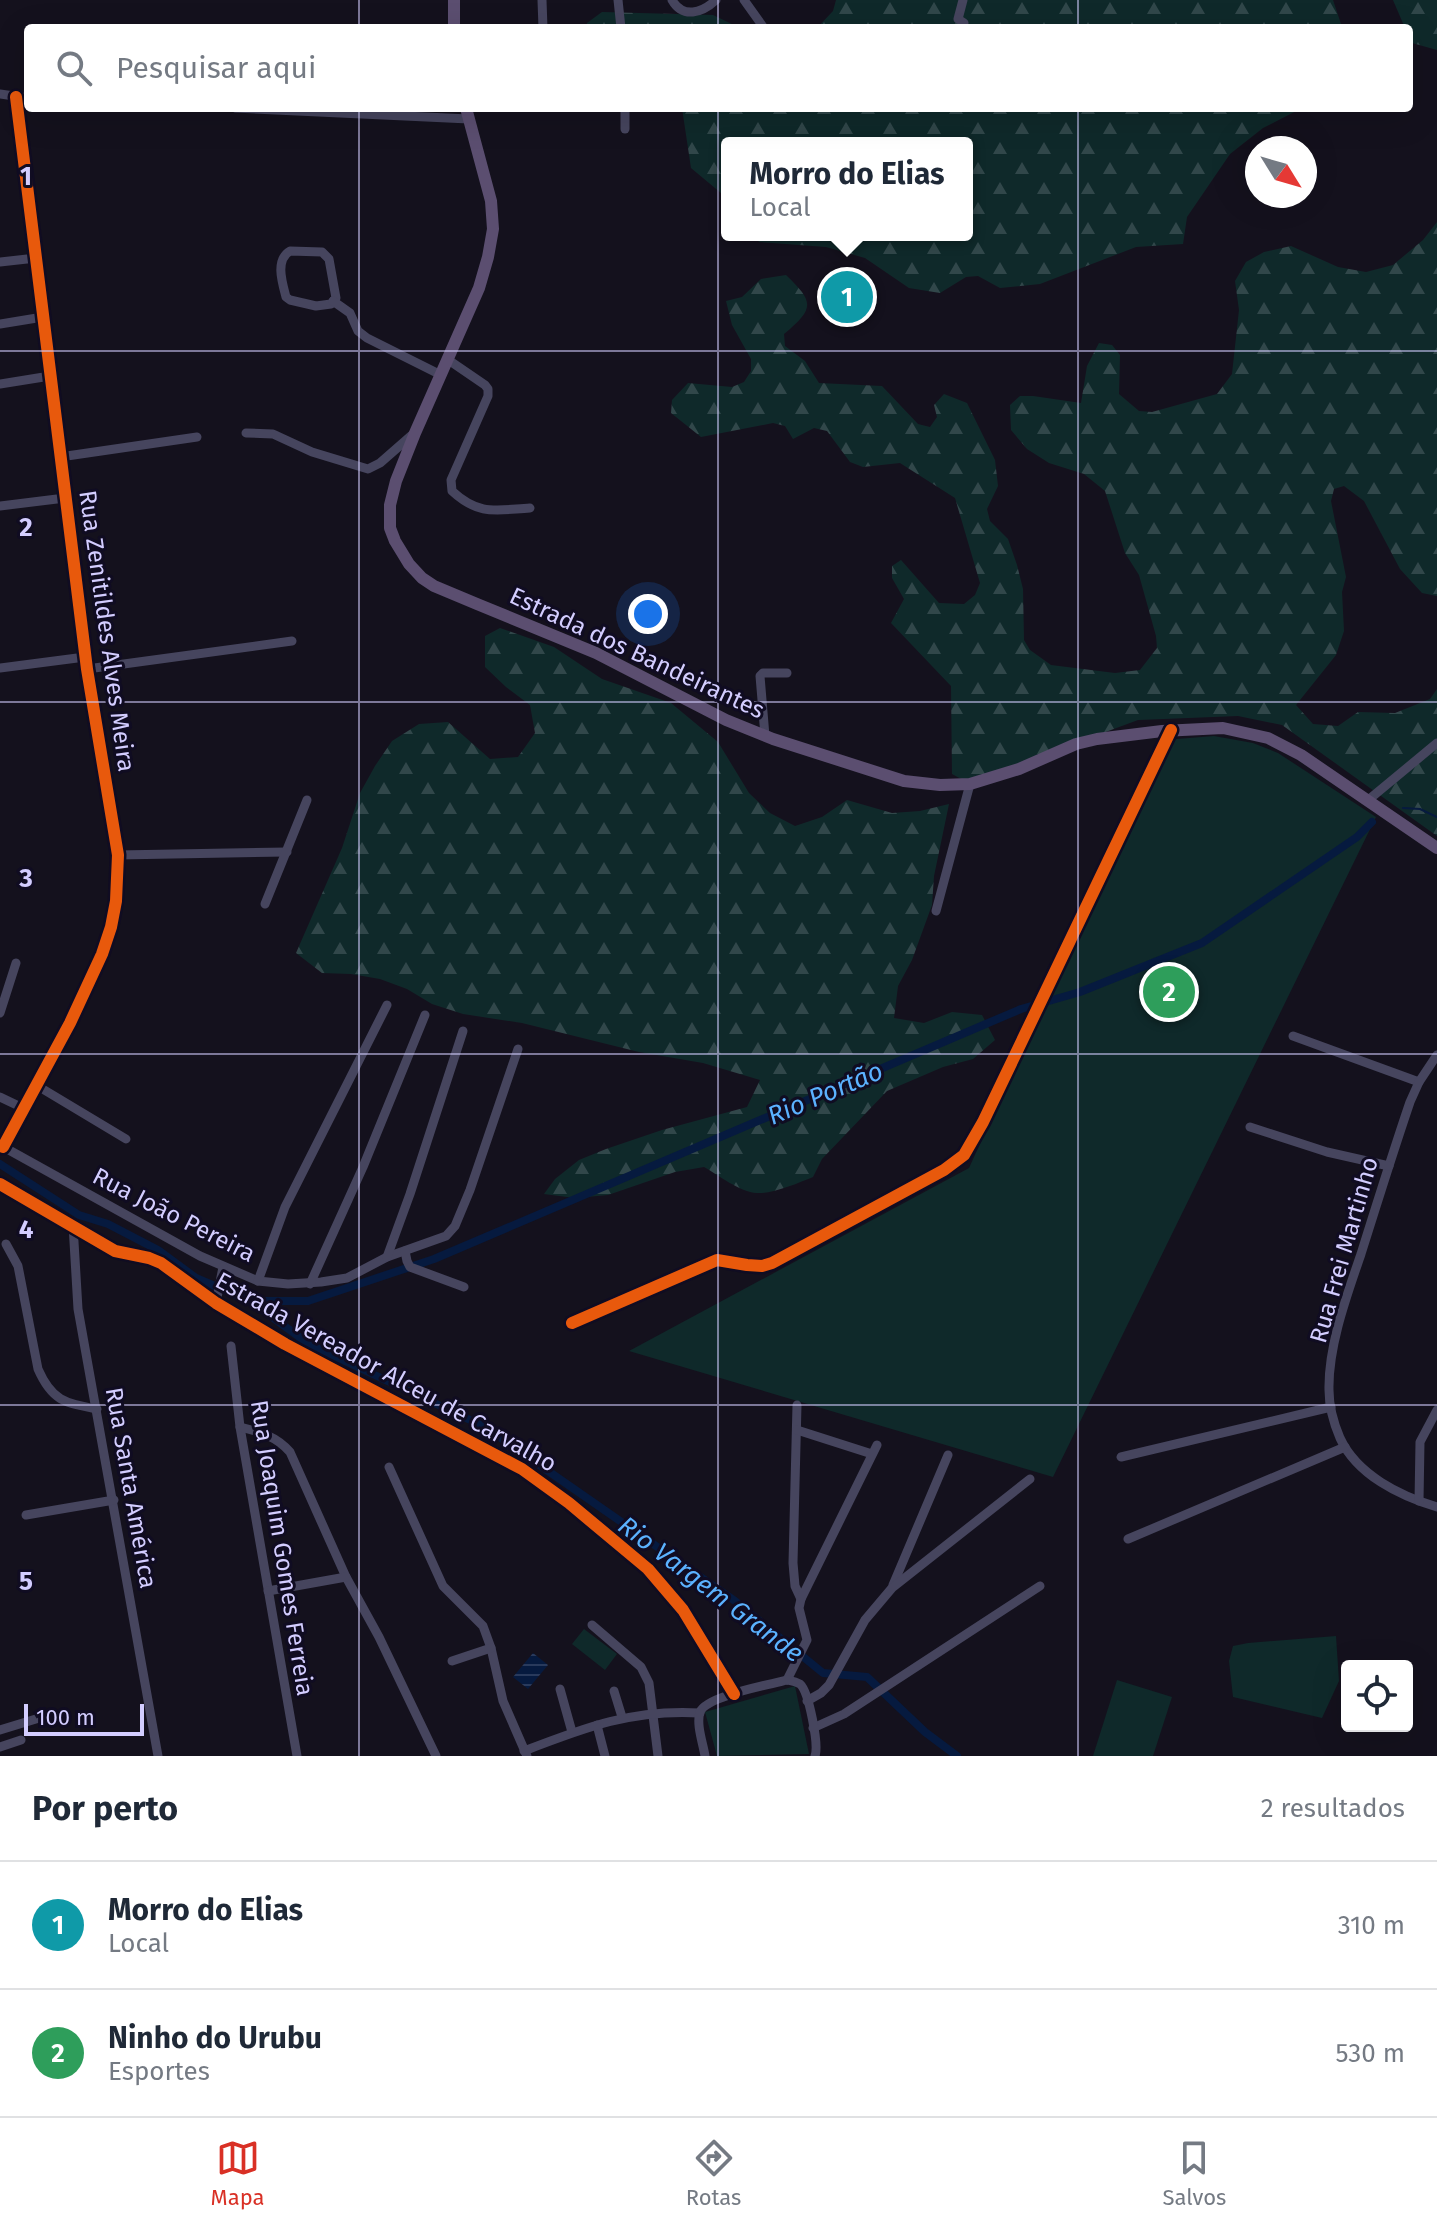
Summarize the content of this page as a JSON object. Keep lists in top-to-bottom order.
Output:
{
  "streets": {
    "main road": ["Estrada dos Bandeirantes"],
    "street": [
      "Rua Zenitildes Alves Meira",
      "Rua João Pereira",
      "Rua Frei Martinho",
      "Estrada Vereador Alceu de Carvalho",
      "Rua Santa América",
      "Rua Joaquim Gomes Ferreia"
    ]
  },
  "crossings": [
    ["Rua Zenitildes Alves Meira", "Rua João Pereira"],
    ["Estrada Vereador Alceu de Carvalho", "Rua Santa América"]
  ],
  "water": ["Rio Portão", "Rio Vargem Grande"],
  "scale_bar": "100 m",
  "north": "bottom right",
  "page": {
    "search": "Pesquisar aqui",
    "popup": ["Morro do Elias", "Local"],
    "pins": ["1", "2"],
    "scale": "100 m",
    "heading": ["Por perto", "2 resultados"],
    "list": [
      {
        "mark": "1",
        "name": "Morro do Elias",
        "note": "Local",
        "value": "310 m"
      },
      {
        "mark": "2",
        "name": "Ninho do Urubu",
        "note": "Esportes",
        "value": "530 m"
      }
    ],
    "nav": ["Mapa", "Rotas", "Salvos"]
  },
  "grid": {
    "rows": [
      "1",
      "2",
      "3",
      "4",
      "5"
    ]
  }
}
